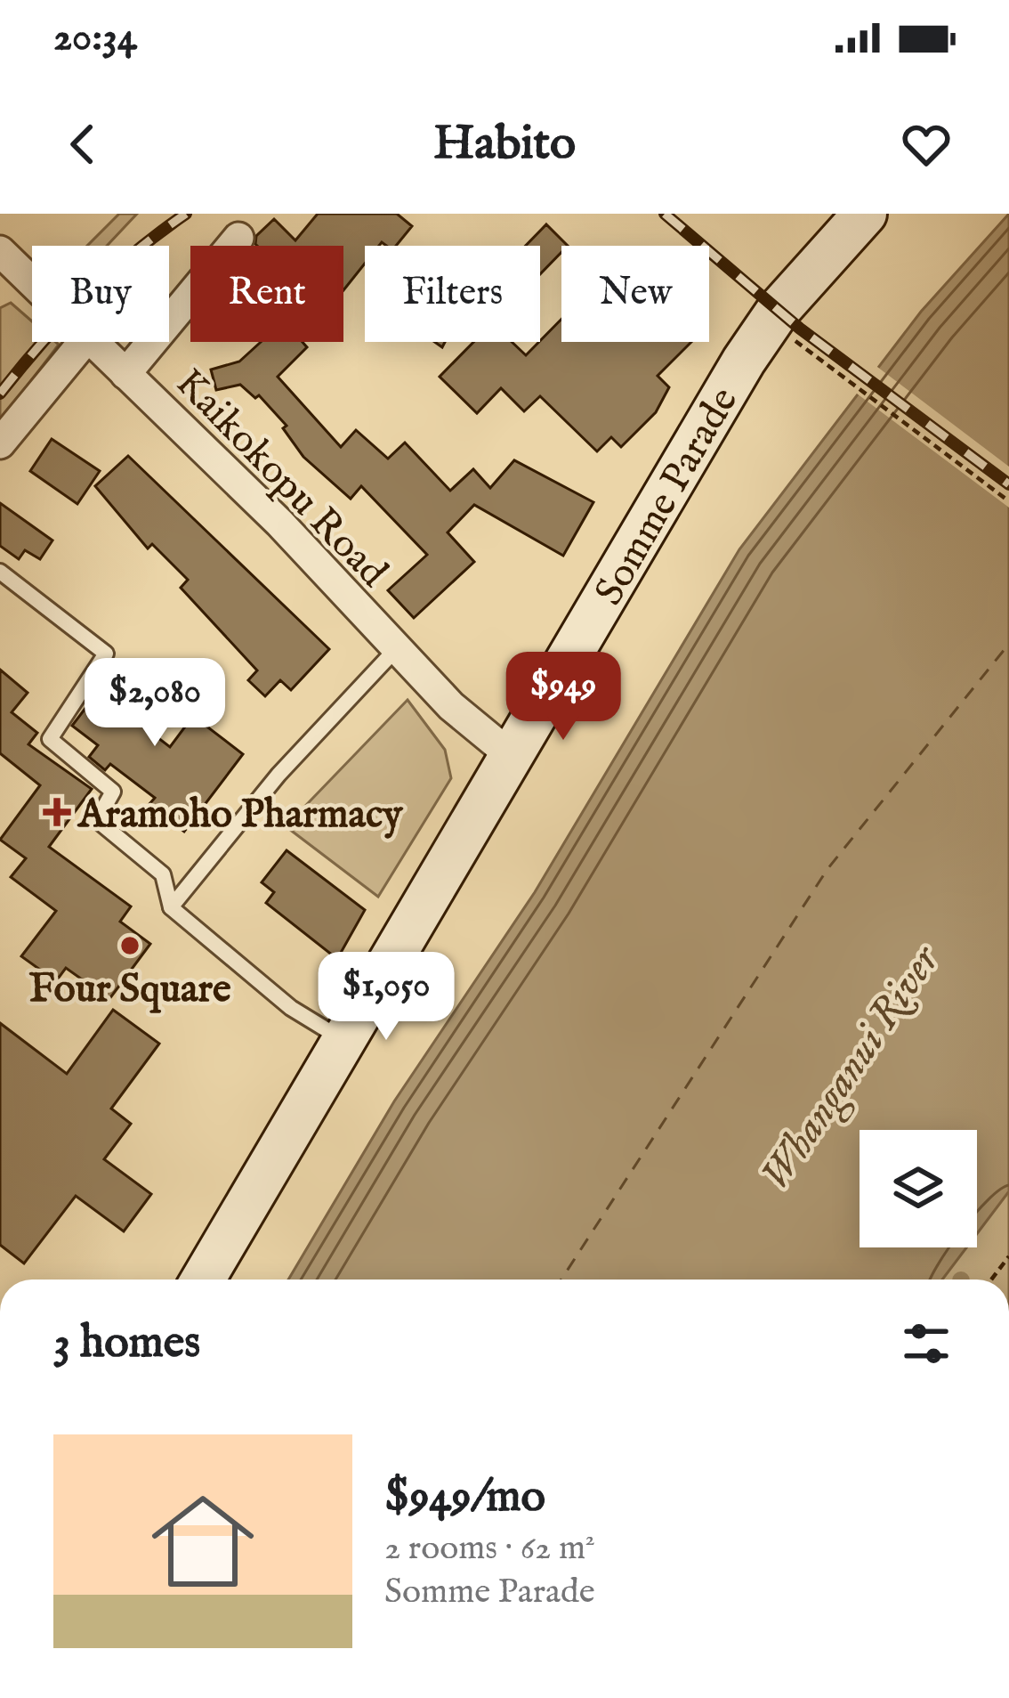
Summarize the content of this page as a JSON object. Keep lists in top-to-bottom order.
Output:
{
  "streets": {
    "main road": ["Somme Parade"],
    "street": ["Kaikokopu Road"]
  },
  "crossings": [
    ["Kaikokopu Road", "Somme Parade"]
  ],
  "water": ["Whanganui River"],
  "places": {
    "health": ["Aramoho Pharmacy"],
    "other": ["Four Square"]
  },
  "page": {
    "status": "20:34",
    "header": "Habito",
    "chip": [
      "Buy",
      "Rent",
      "Filters",
      "New"
    ],
    "price": ["$949", "$2,080", "$1,050"],
    "heading": "3 homes",
    "list": [
      {
        "name": "$949/mo",
        "note": "2 rooms · 62 m² · Somme Parade"
      }
    ]
  }
}
